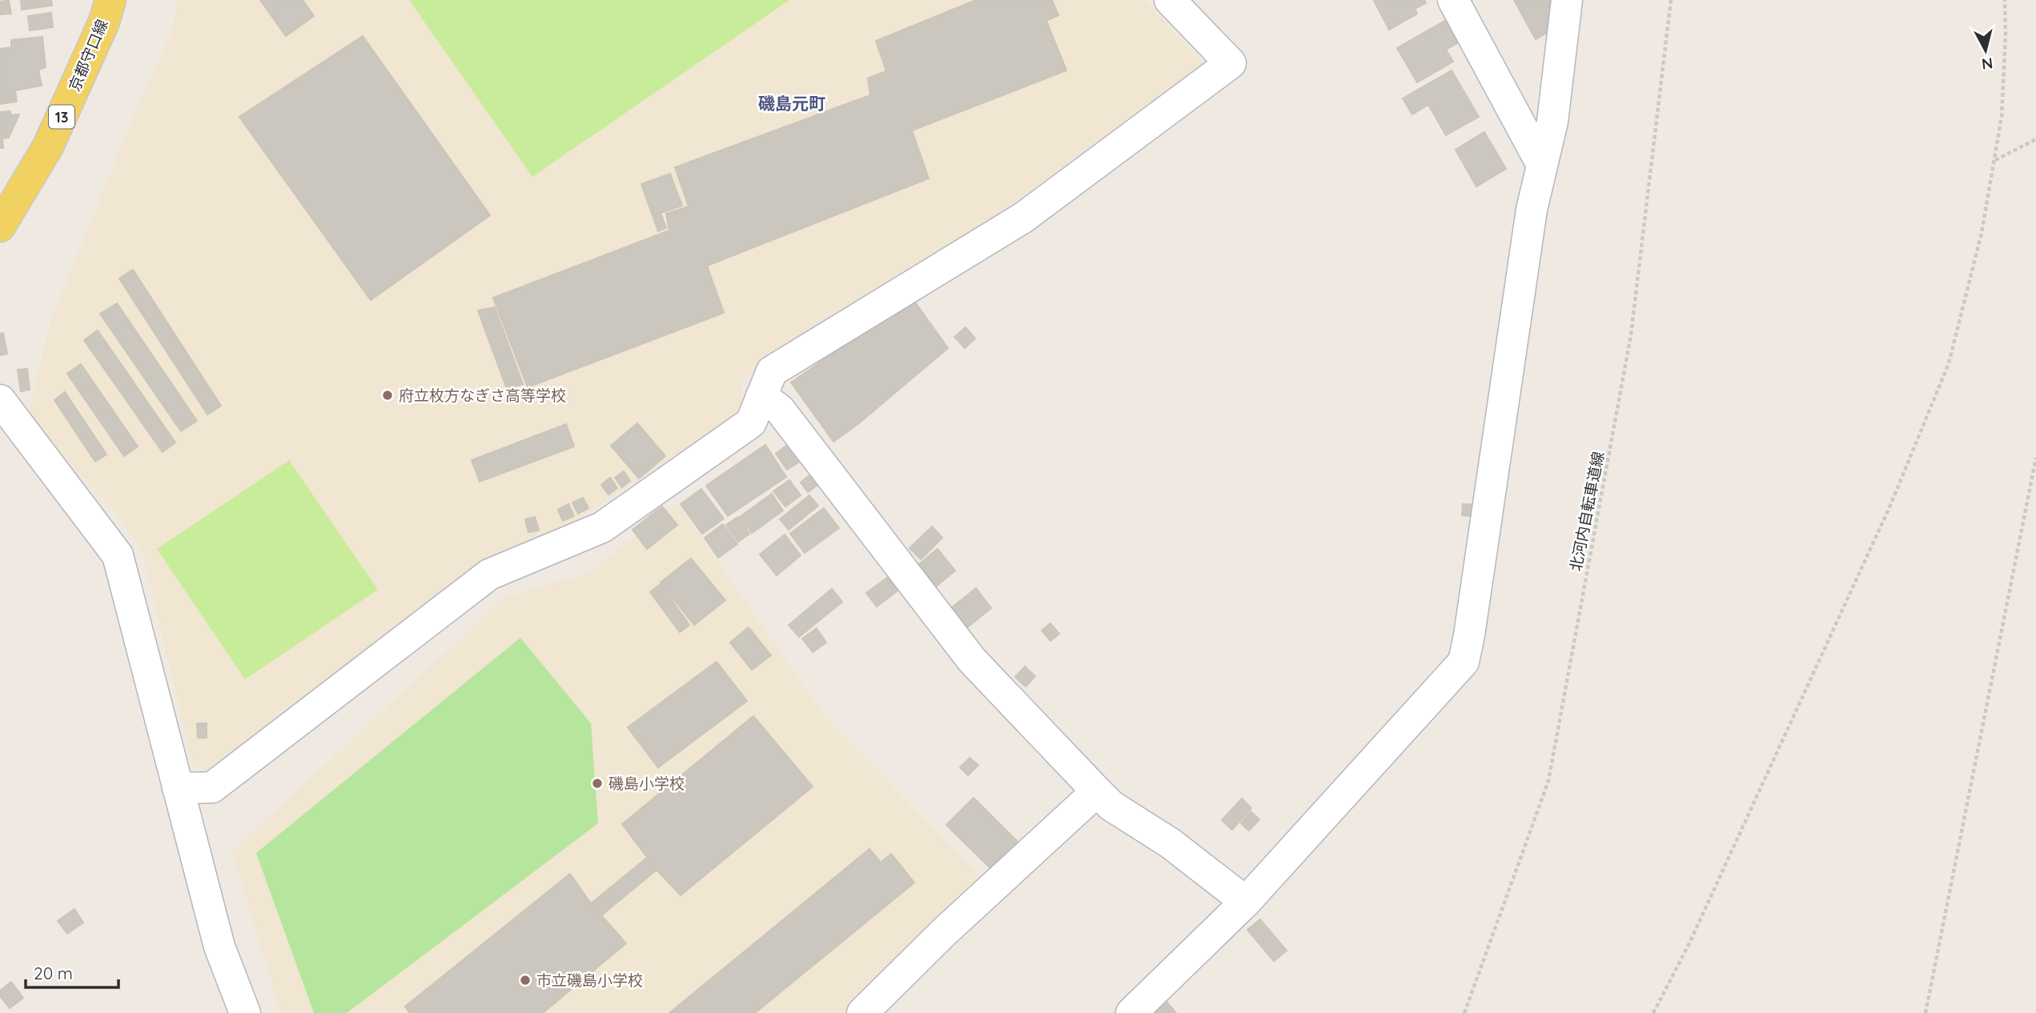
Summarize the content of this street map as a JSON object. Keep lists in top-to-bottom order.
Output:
{
  "streets": {
    "main road": ["京都守口線", "13"],
    "path": ["北河内自転車道線"]
  },
  "districts": ["磯島元町"],
  "places": ["府立枚方なぎさ高等学校", "磯島小学校", "市立磯島小学校"],
  "scale_bar": "20 m",
  "north": "bottom"
}
